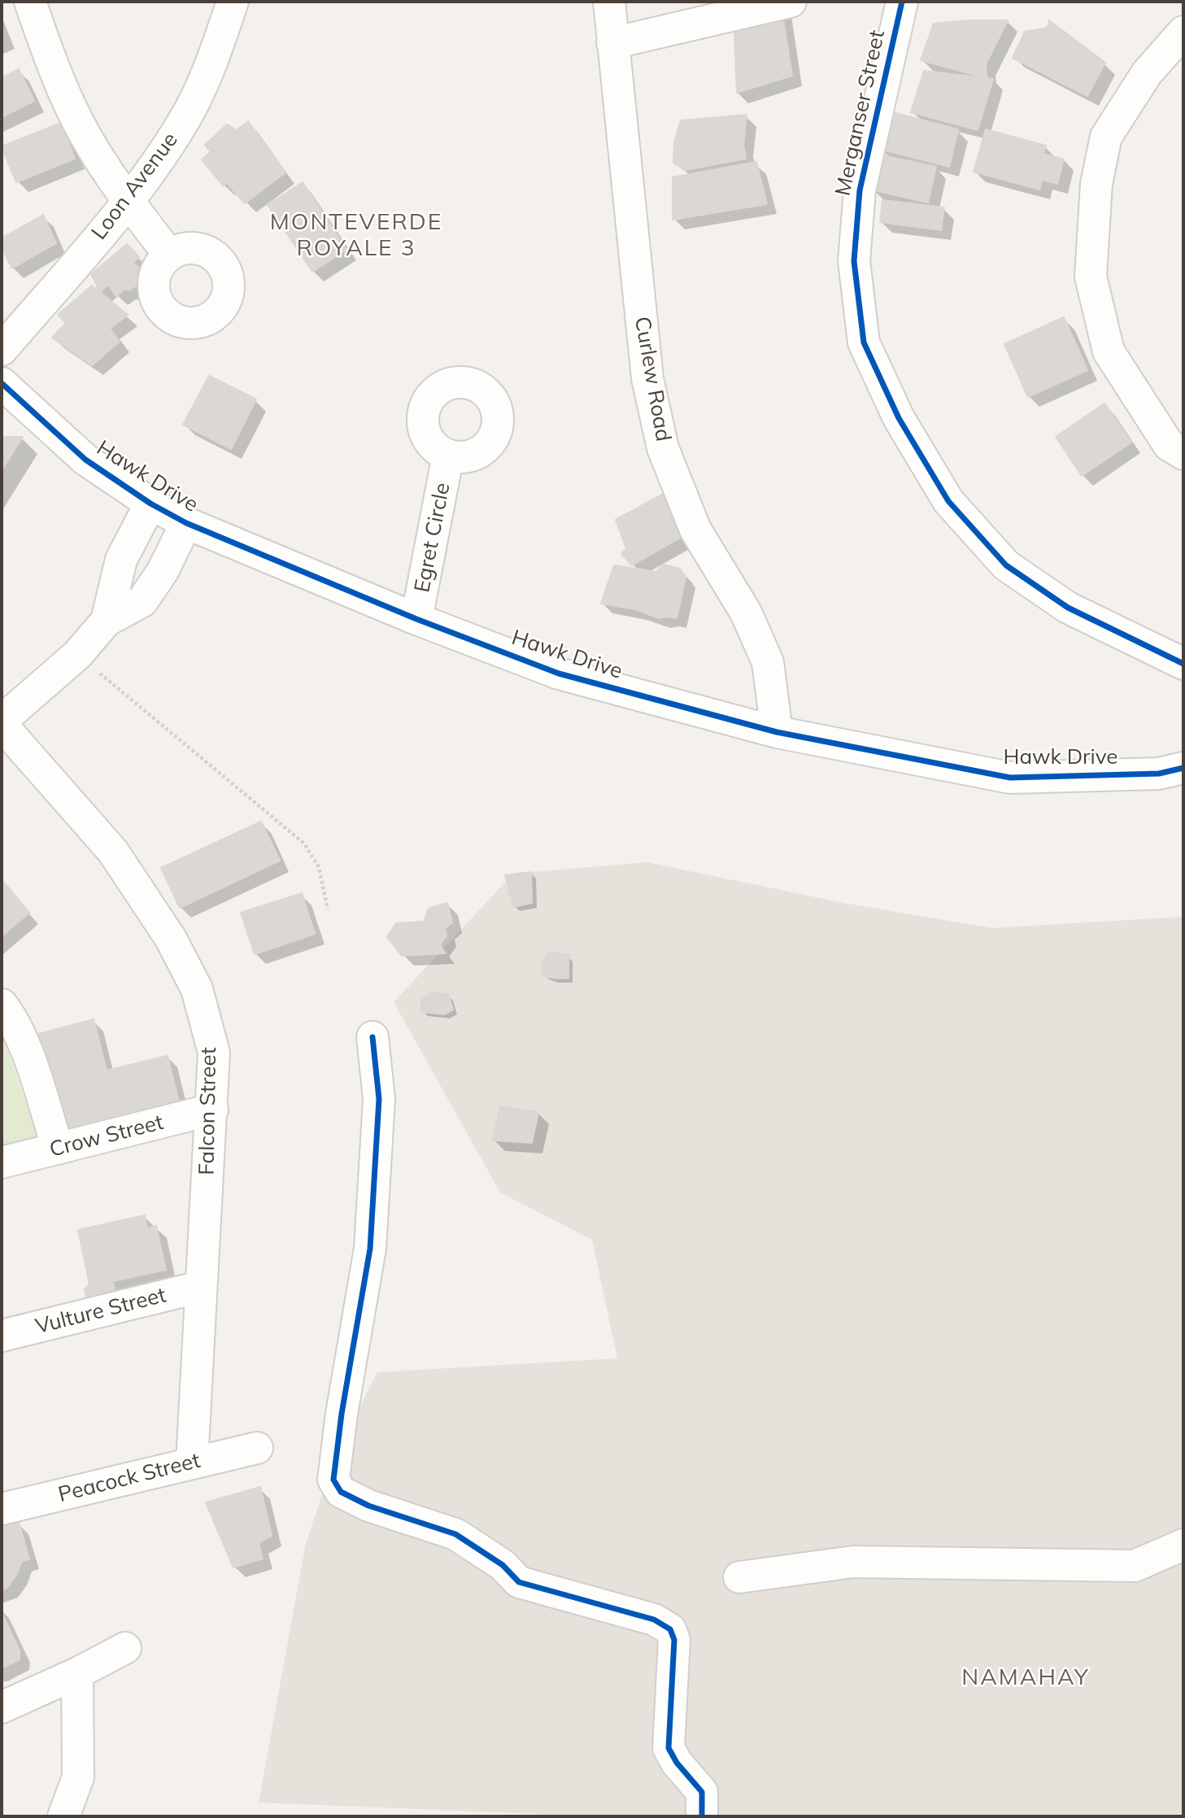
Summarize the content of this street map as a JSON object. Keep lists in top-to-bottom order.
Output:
{
  "streets": {
    "street": [
      "Merganser Street",
      "Loon Avenue",
      "Curlew Road",
      "Hawk Drive",
      "Egret Circle",
      "Falcon Street",
      "Crow Street",
      "Vulture Street",
      "Peacock Street"
    ]
  },
  "crossings": [
    ["Curlew Road", "Hawk Drive"],
    ["Hawk Drive", "Egret Circle"],
    ["Falcon Street", "Crow Street"],
    ["Falcon Street", "Vulture Street"],
    ["Falcon Street", "Peacock Street"]
  ],
  "districts": ["MONTEVERDE ROYALE 3", "NAMAHAY"]
}
